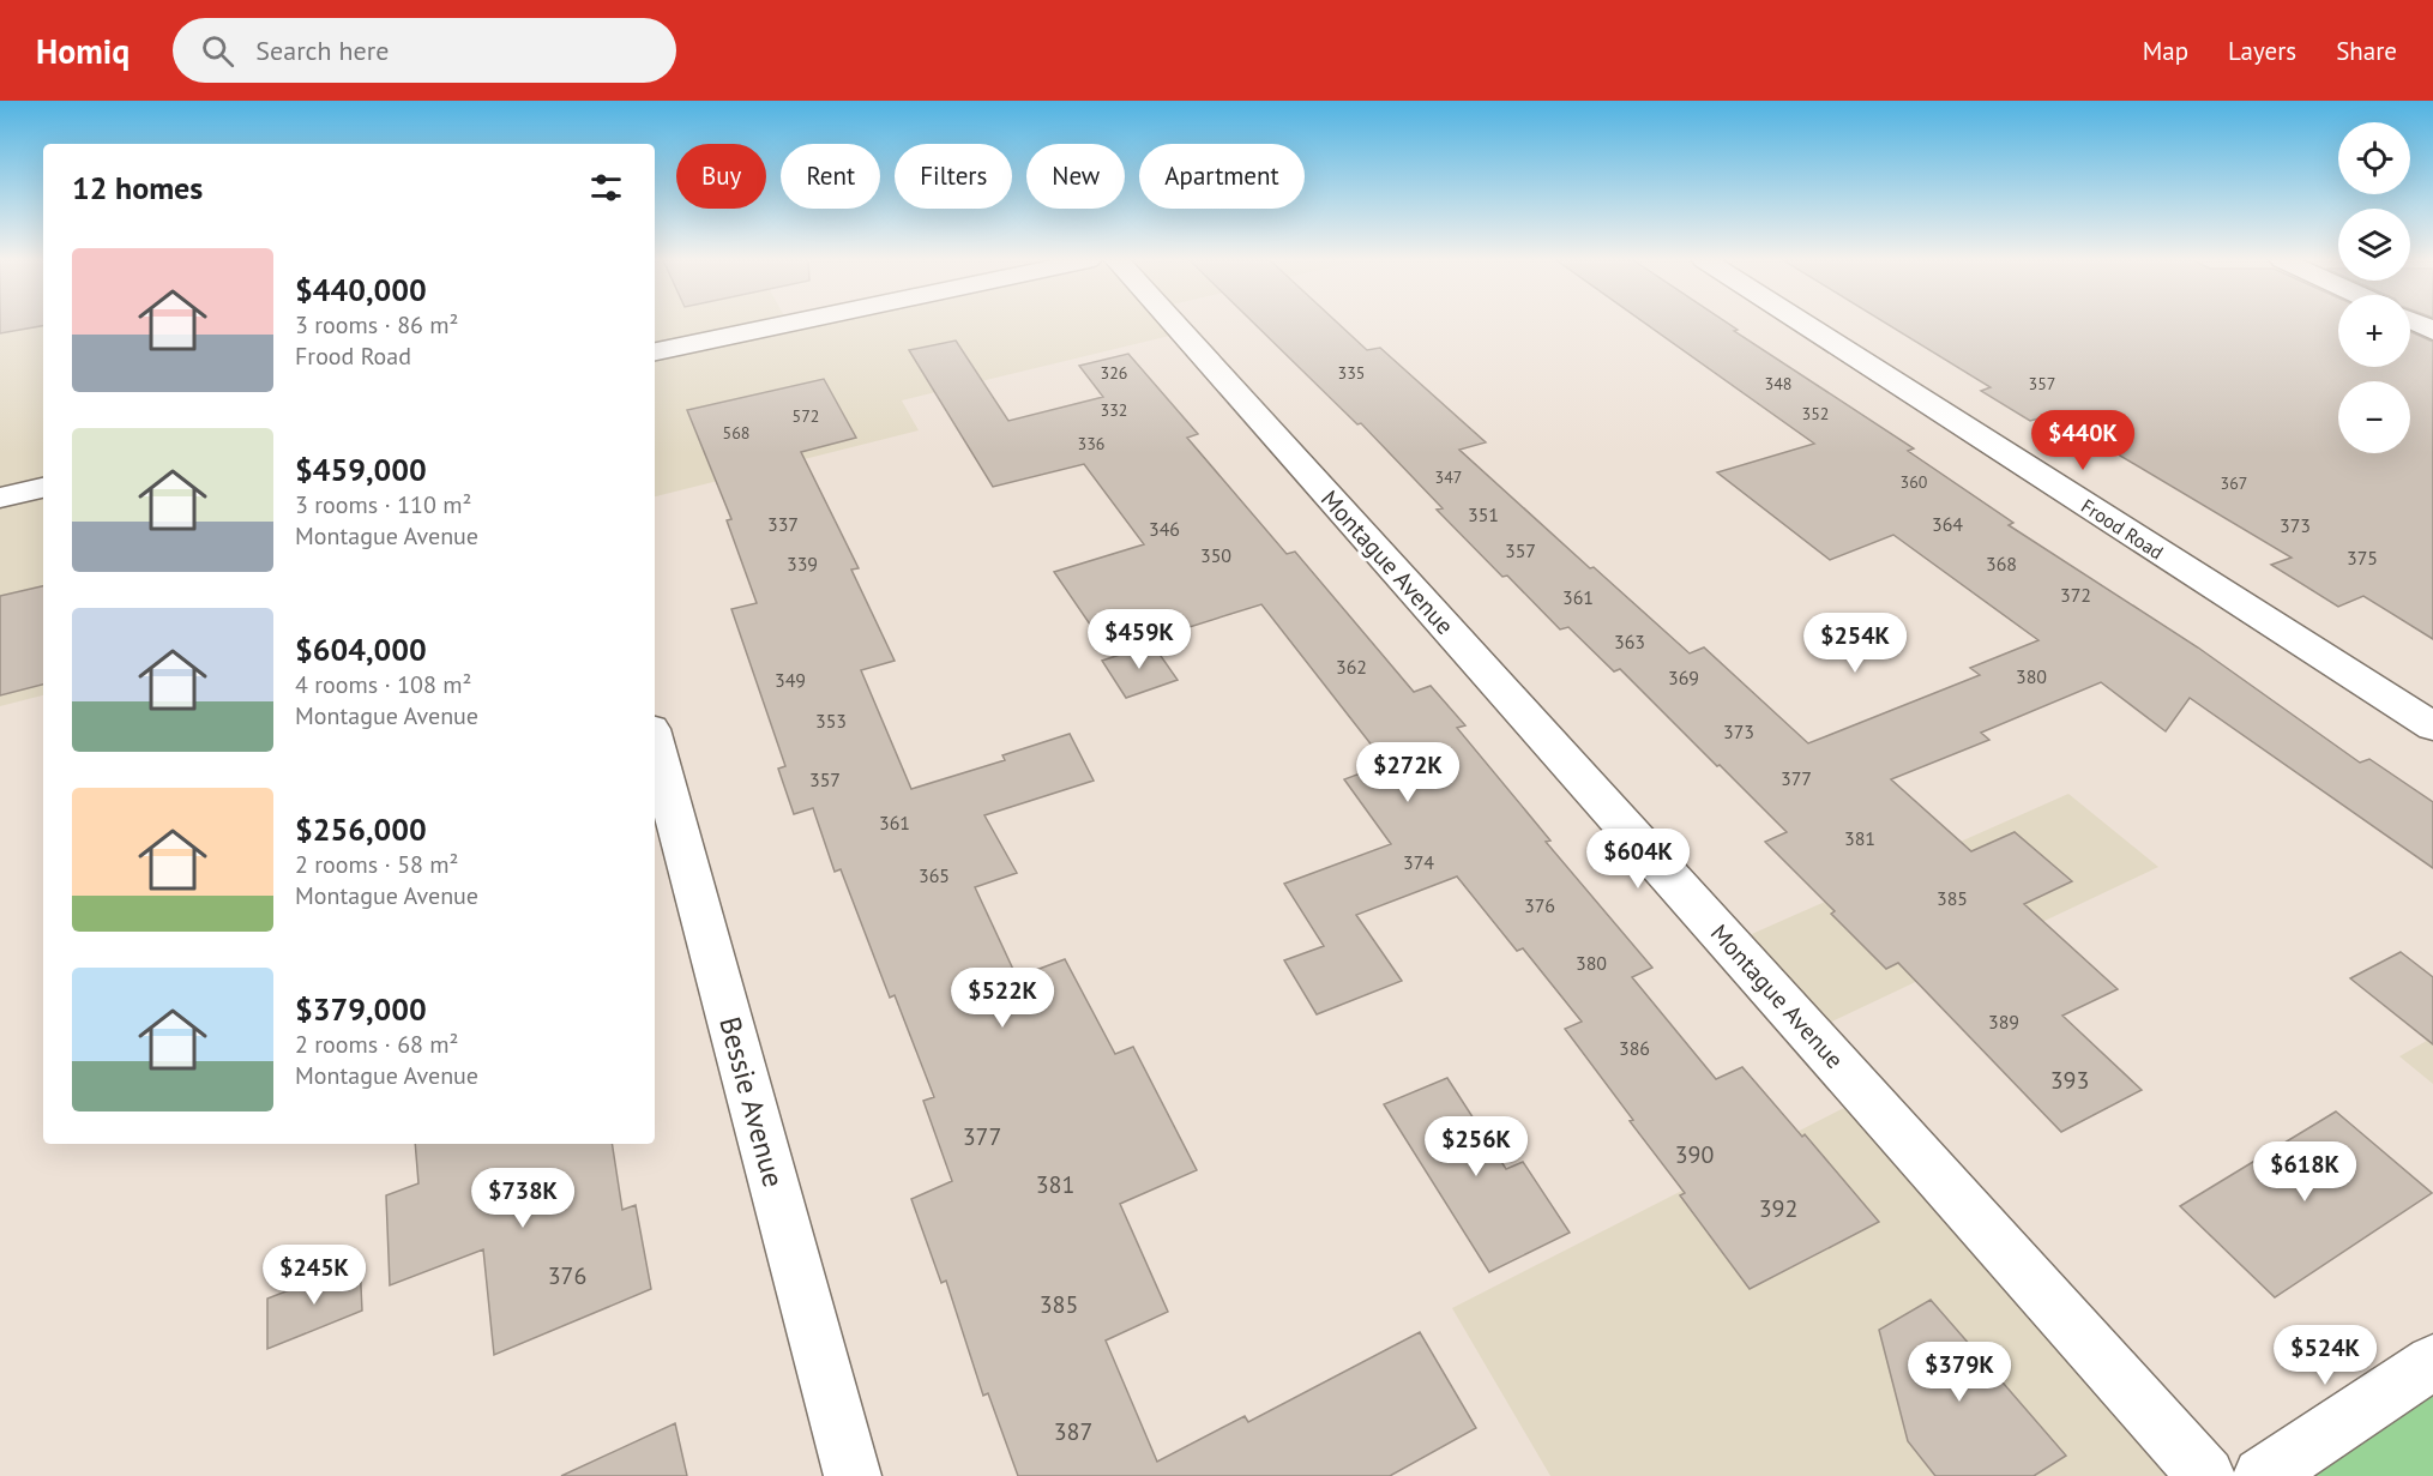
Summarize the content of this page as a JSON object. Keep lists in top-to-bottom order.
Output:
{
  "streets": {
    "street": ["Frood Road", "Montague Avenue", "Bessie Avenue"]
  },
  "house_numbers": [
    "326",
    "335",
    "348",
    "357",
    "332",
    "352",
    "572",
    "568",
    "336",
    "347",
    "360",
    "367",
    "351",
    "337",
    "364",
    "373",
    "346",
    "357",
    "350",
    "375",
    "339",
    "368",
    "372",
    "361",
    "363",
    "362",
    "380",
    "369",
    "349",
    "353",
    "373",
    "377",
    "357",
    "361",
    "381",
    "374",
    "365",
    "385",
    "376",
    "380",
    "389",
    "386",
    "393",
    "377",
    "390",
    "381",
    "392",
    "376",
    "385",
    "387"
  ],
  "page": {
    "header": "Homiq",
    "search": "Search here",
    "nav": ["Map", "Layers", "Share"],
    "map_buttons": ["+", "−"],
    "chip": [
      "Buy",
      "Rent",
      "Filters",
      "New",
      "Apartment"
    ],
    "heading": "12 homes",
    "list": [
      {
        "name": "$440,000",
        "note": "3 rooms · 86 m² · Frood Road"
      },
      {
        "name": "$459,000",
        "note": "3 rooms · 110 m² · Montague Avenue"
      },
      {
        "name": "$604,000",
        "note": "4 rooms · 108 m² · Montague Avenue"
      },
      {
        "name": "$256,000",
        "note": "2 rooms · 58 m² · Montague Avenue"
      },
      {
        "name": "$379,000",
        "note": "2 rooms · 68 m² · Montague Avenue"
      }
    ],
    "price": [
      "$440K",
      "$459K",
      "$254K",
      "$272K",
      "$604K",
      "$522K",
      "$256K",
      "$618K",
      "$738K",
      "$245K",
      "$524K",
      "$379K"
    ]
  }
}
